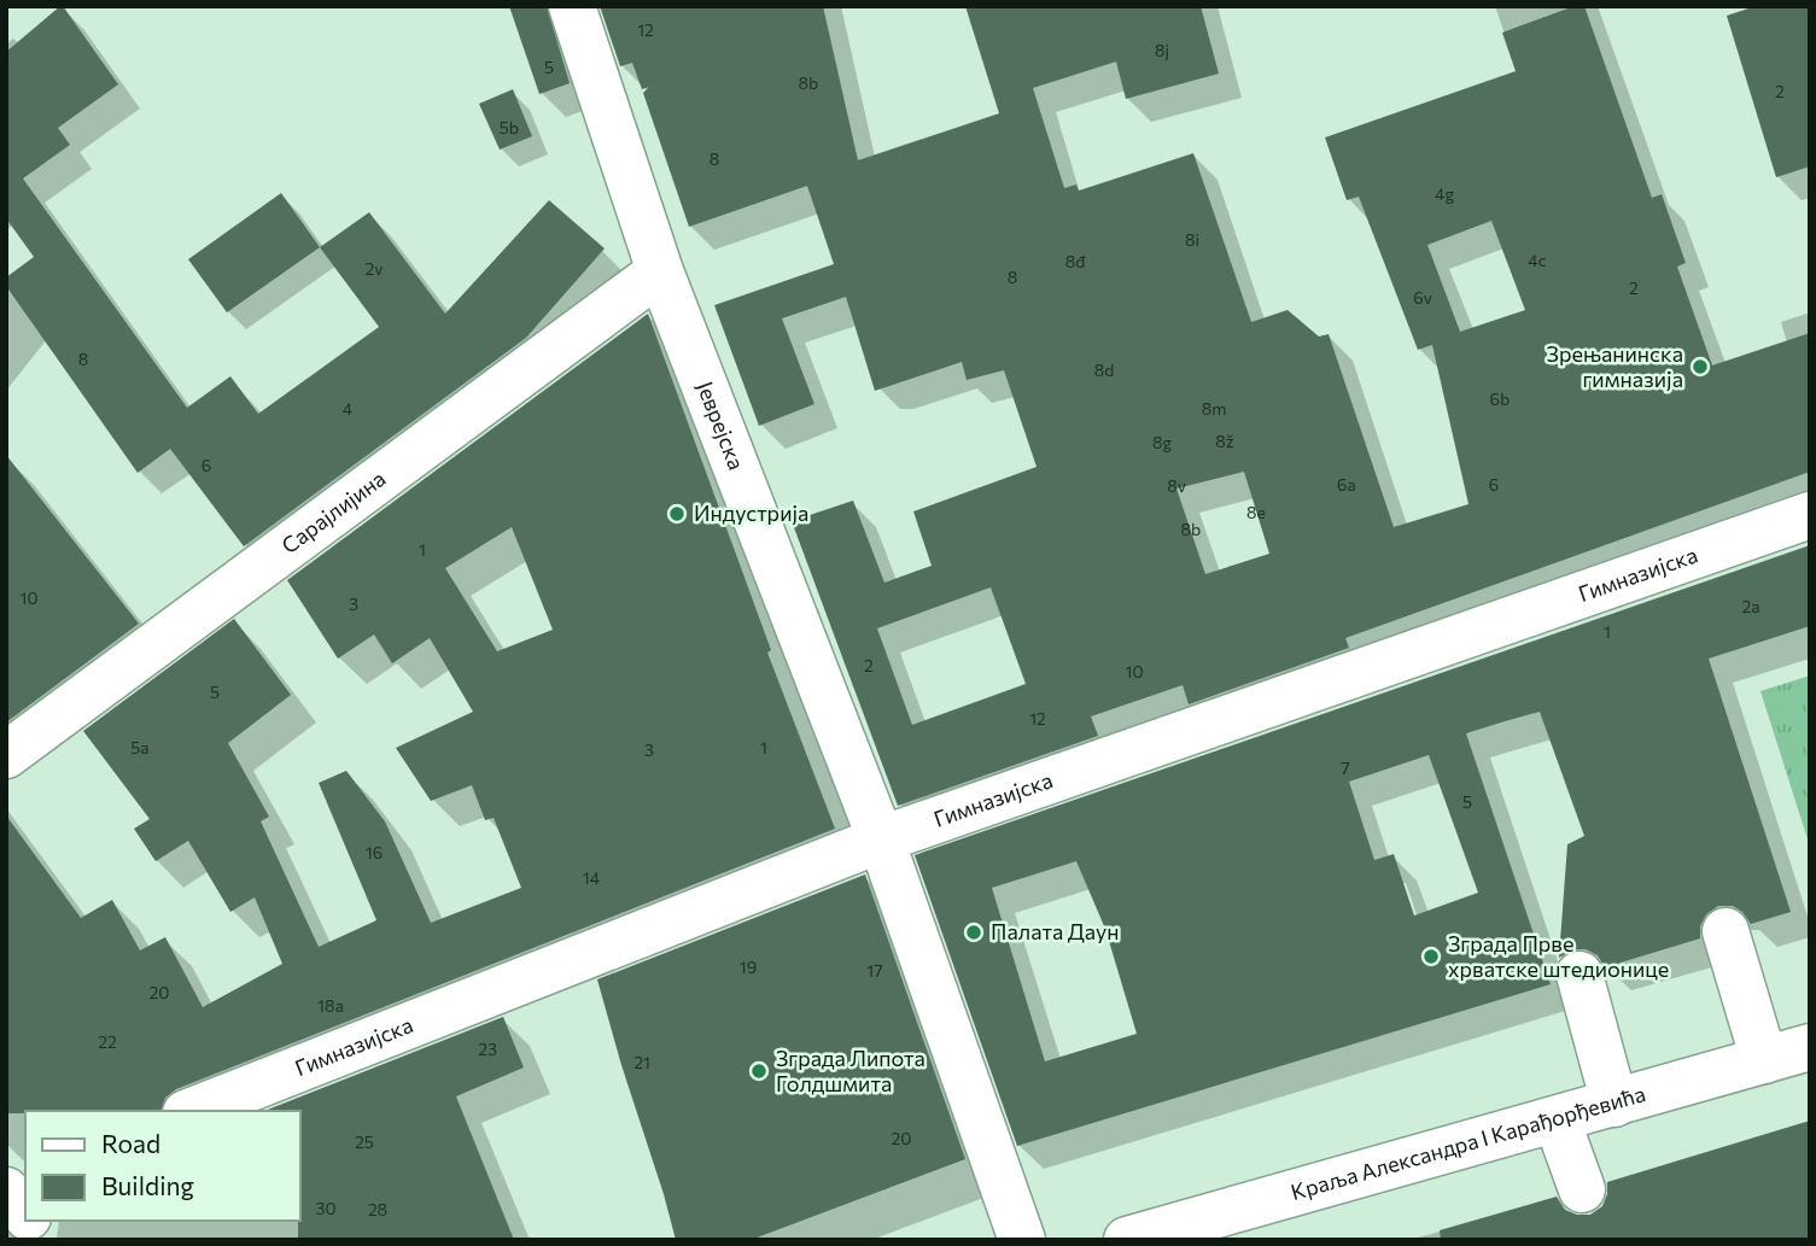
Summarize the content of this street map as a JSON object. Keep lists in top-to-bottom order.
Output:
{
  "streets": {
    "street": [
      "Јеврејска",
      "Сарајлијина",
      "Гимназијска",
      "Краља Александра I Карађорђевића"
    ]
  },
  "crossings": [
    ["Јеврејска", "Сарајлијина"],
    ["Јеврејска", "Гимназијска"]
  ],
  "places": [
    "Зрењанинска гимназија",
    "Индустрија",
    "Палата Даун",
    "Зграда Прве хрватске штедионице",
    "Зграда Липота Голдшмита"
  ],
  "house_numbers": [
    "12",
    "8j",
    "5",
    "8b",
    "2",
    "5b",
    "8",
    "4g",
    "8i",
    "4c",
    "8đ",
    "2v",
    "8",
    "2",
    "6v",
    "8",
    "8d",
    "6b",
    "4",
    "8m",
    "8ž",
    "8g",
    "6",
    "6a",
    "6",
    "8v",
    "8e",
    "8b",
    "1",
    "10",
    "3",
    "2a",
    "1",
    "2",
    "10",
    "5",
    "12",
    "5a",
    "1",
    "3",
    "7",
    "5",
    "16",
    "14",
    "19",
    "17",
    "20",
    "18a",
    "22",
    "23",
    "21",
    "20",
    "25",
    "30",
    "28"
  ],
  "legend": ["Road", "Building"]
}
